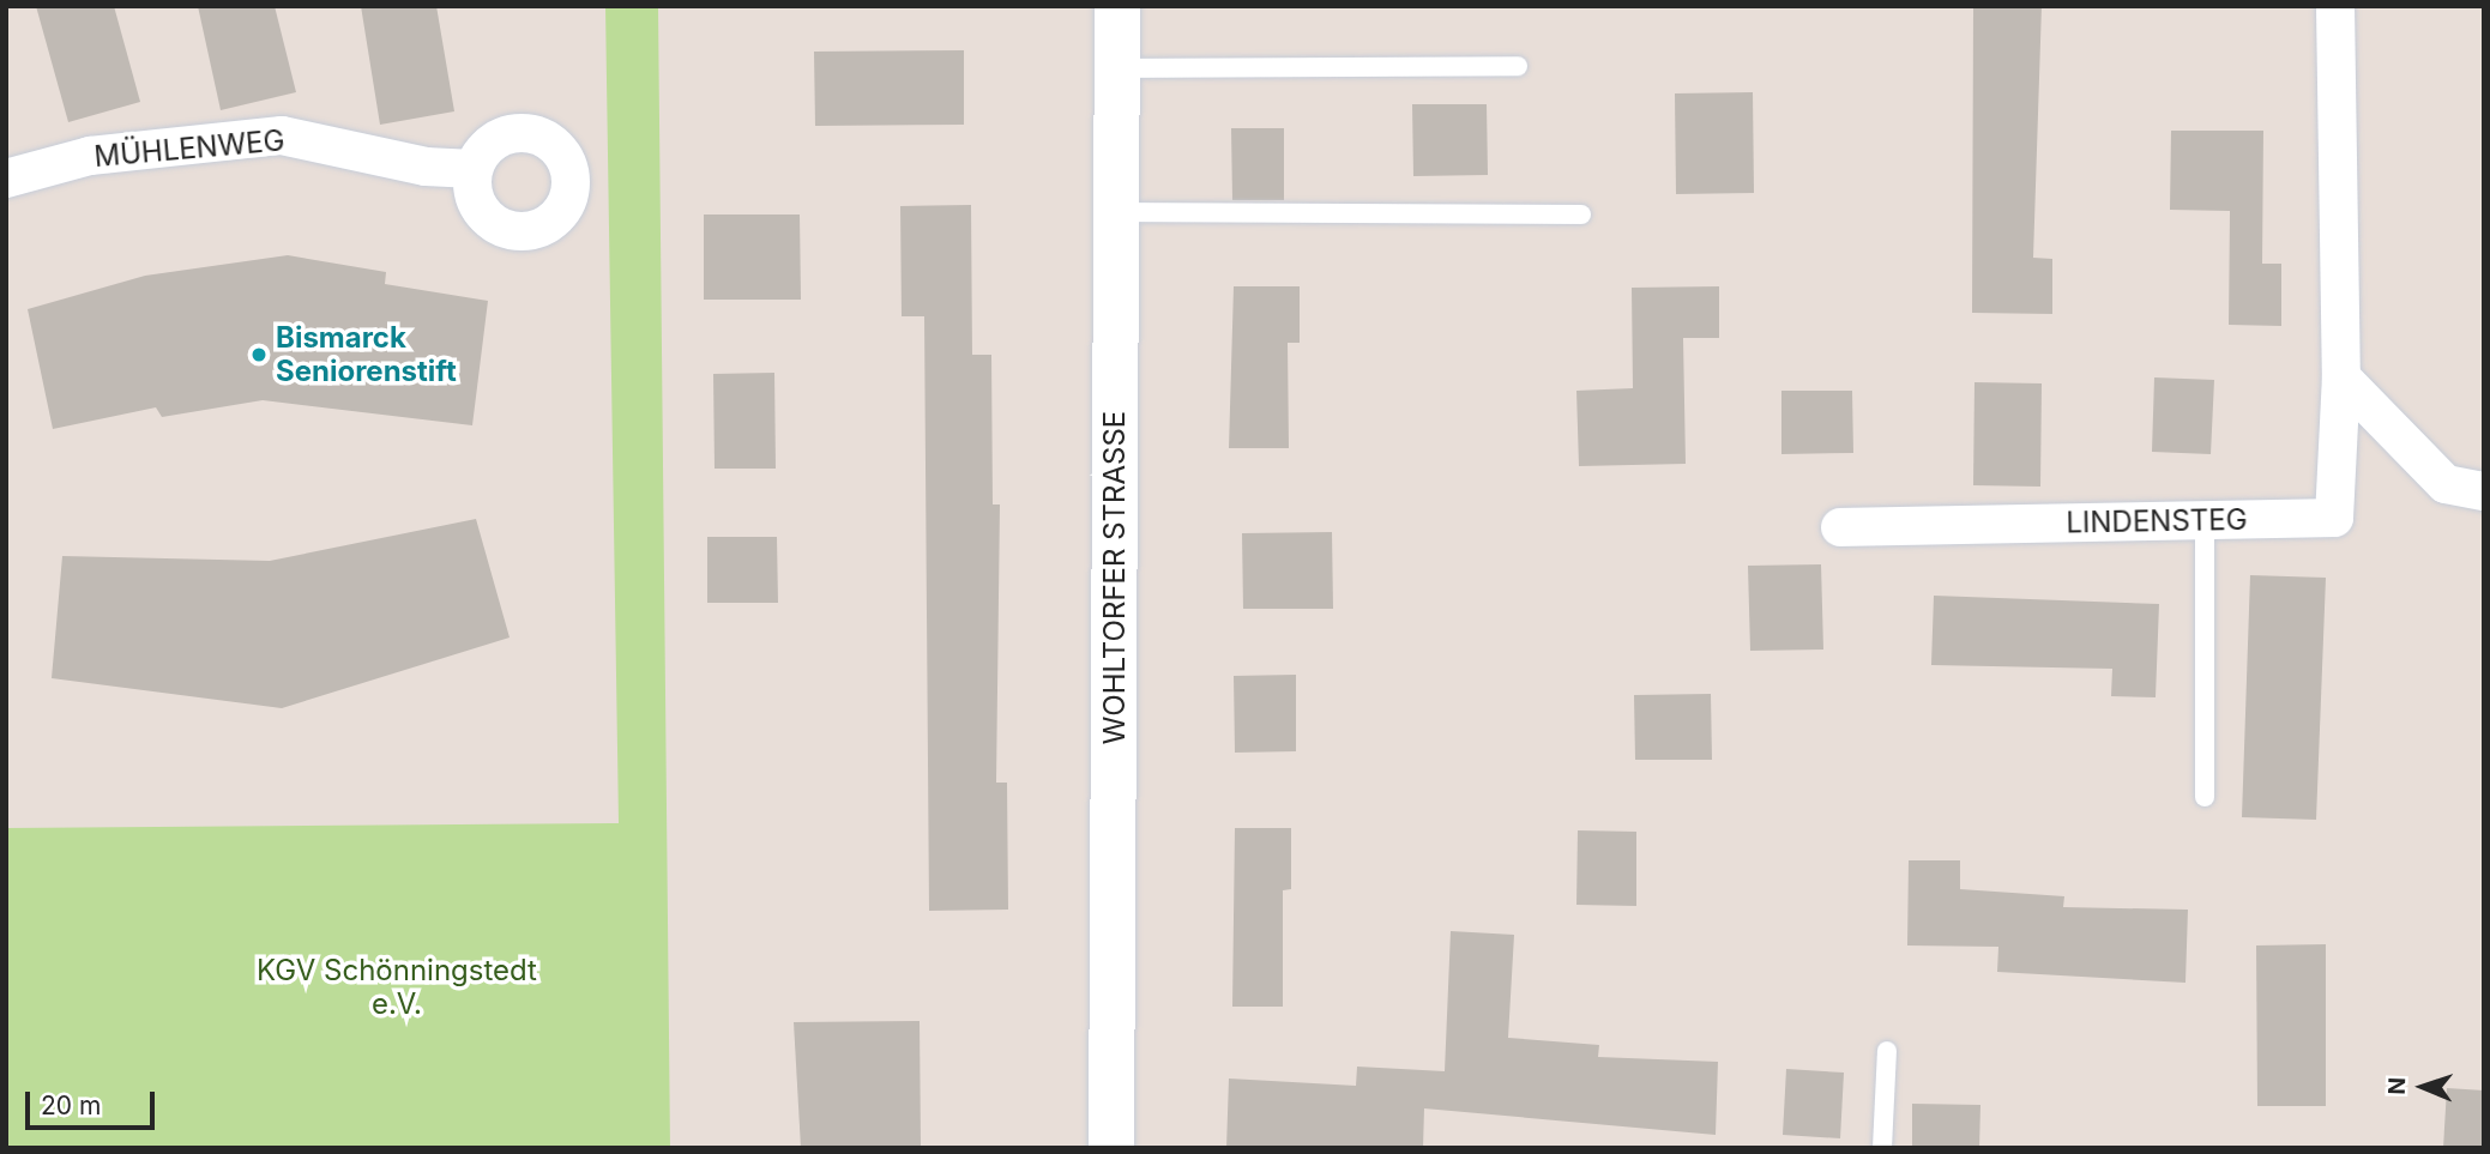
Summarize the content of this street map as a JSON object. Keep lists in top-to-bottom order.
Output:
{
  "streets": {
    "street": ["MÜHLENWEG", "LINDENSTEG", "WOHLTORFER STRASSE"]
  },
  "parks": ["KGV Schönningstedt e.V."],
  "places": ["Bismarck Seniorenstift"],
  "scale_bar": "20 m",
  "north": "left"
}
